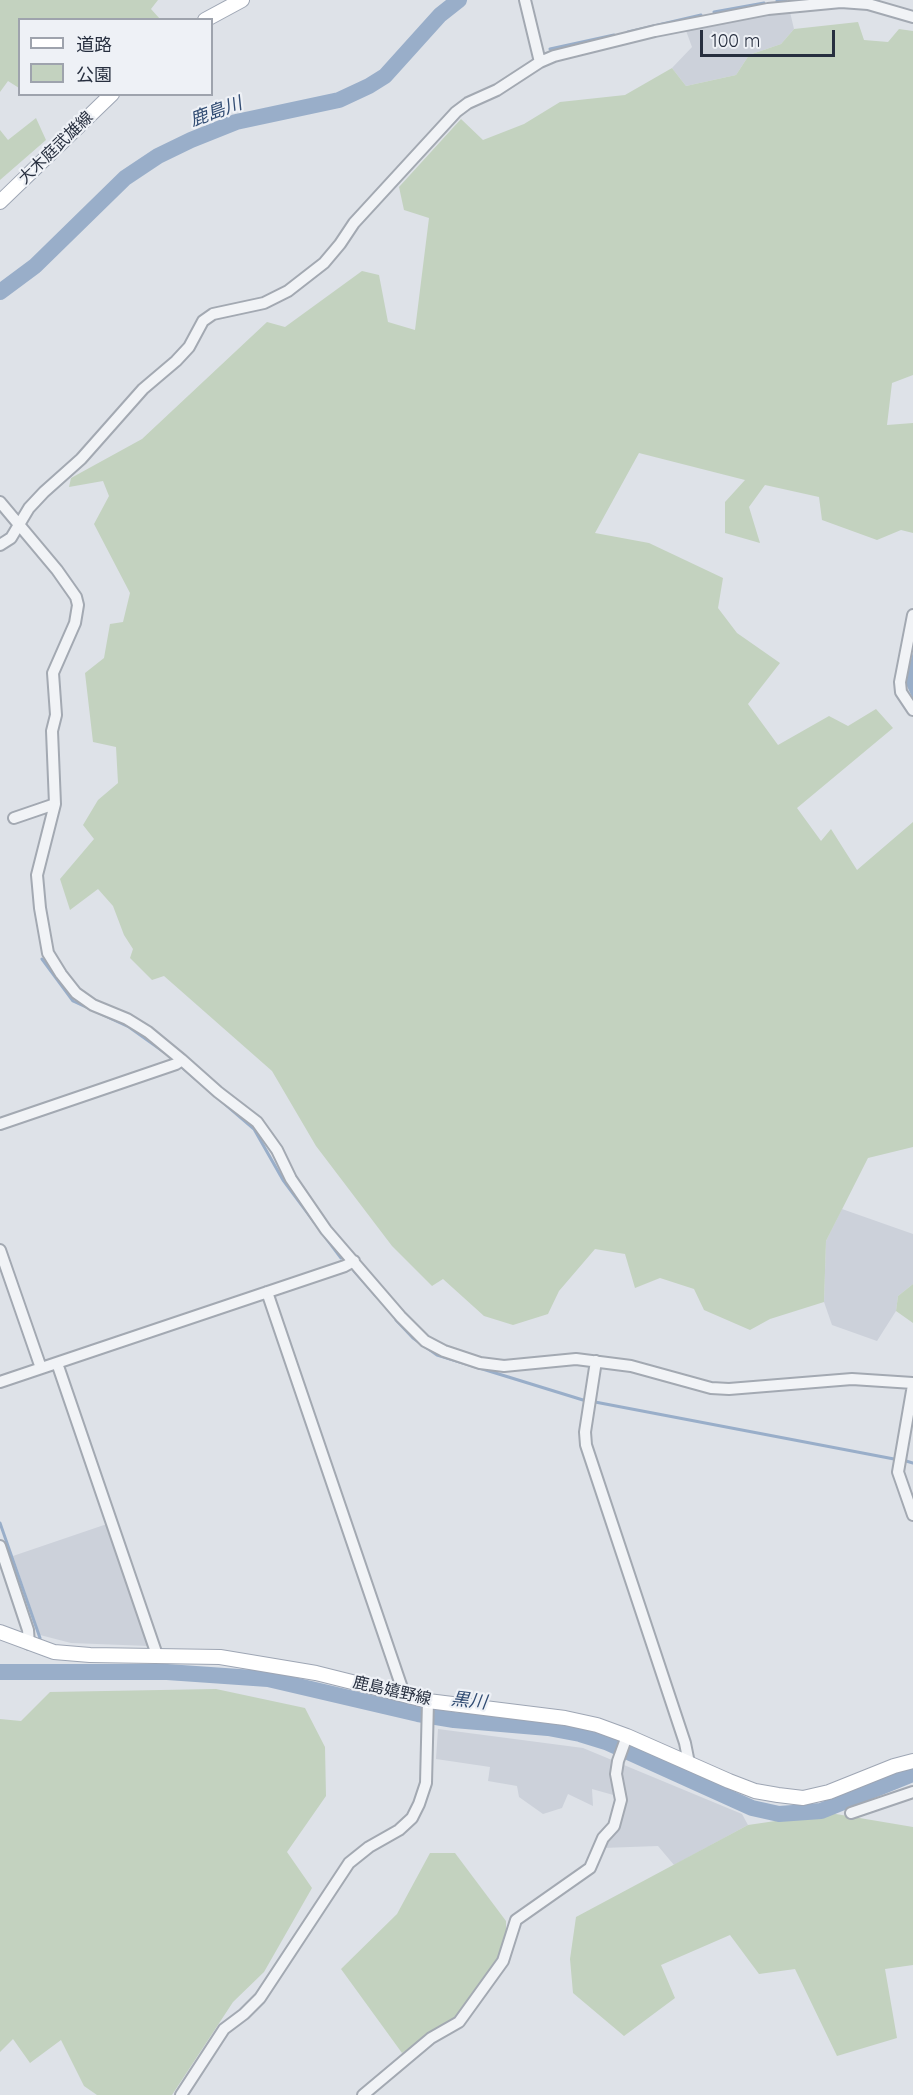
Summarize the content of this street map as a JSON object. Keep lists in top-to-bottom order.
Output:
{
  "streets": {
    "main road": ["大木庭武雄線", "鹿島嬉野線"]
  },
  "water": ["鹿島川", "黒川"],
  "legend": ["道路", "公園"],
  "scale_bar": "100 m"
}
